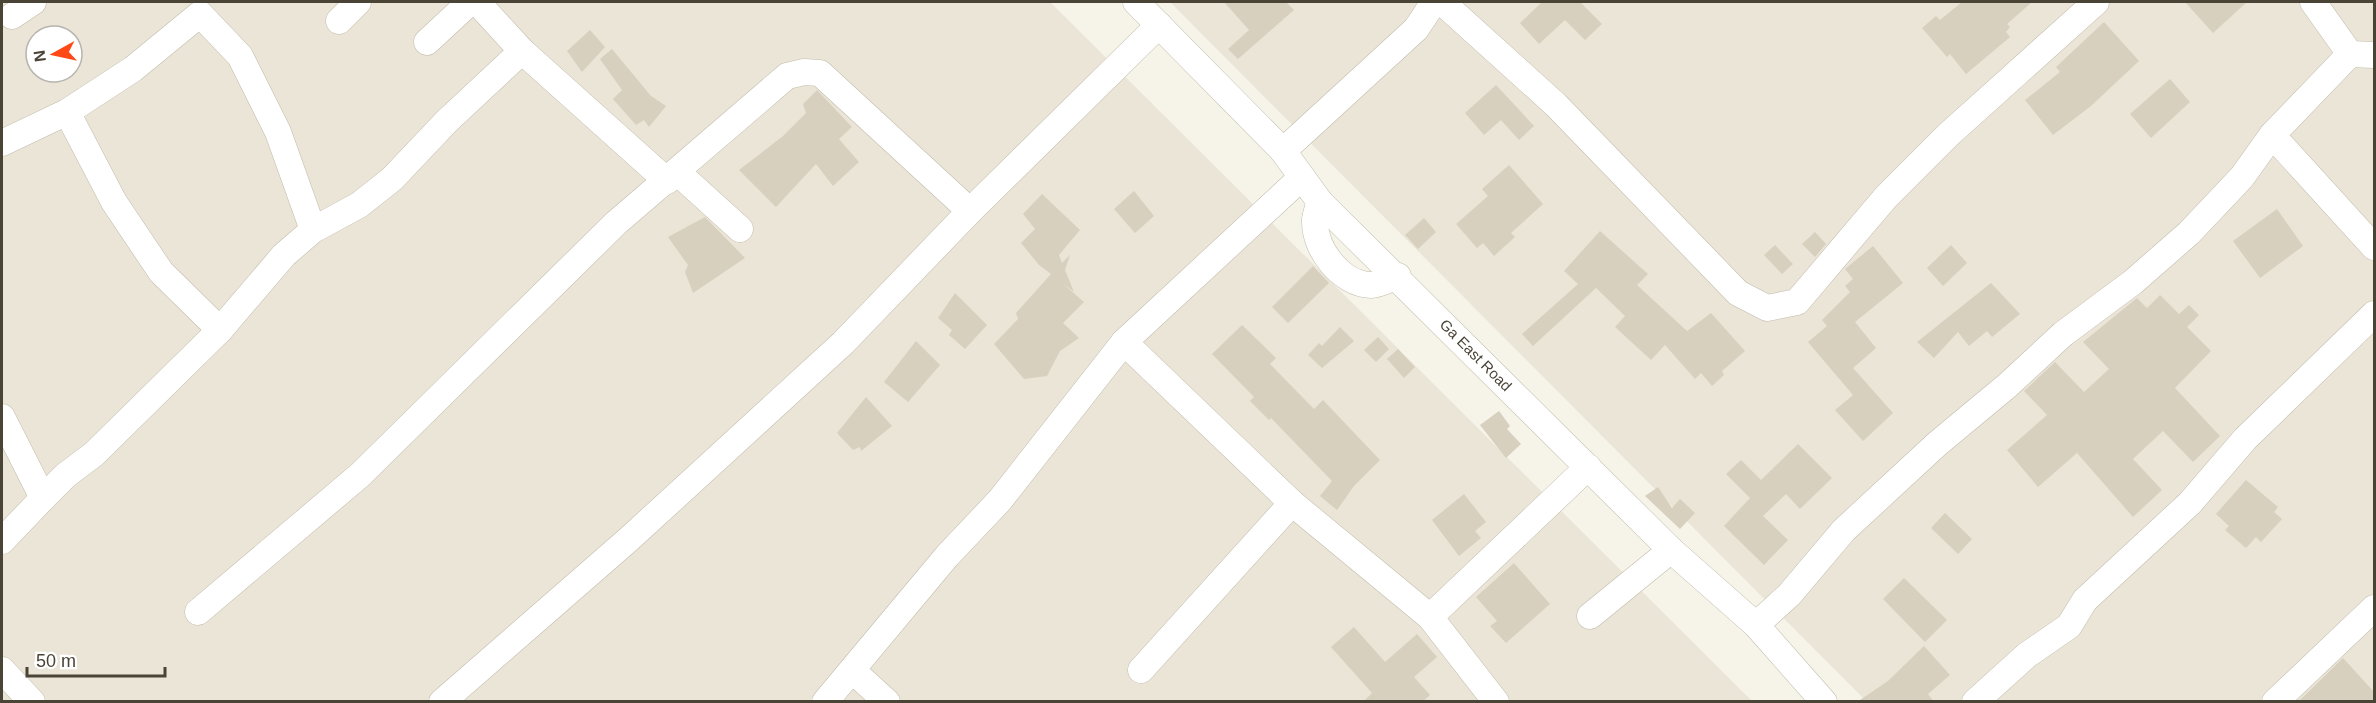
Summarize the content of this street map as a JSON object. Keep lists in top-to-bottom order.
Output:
{
  "streets": {
    "street": ["Ga East Road"]
  },
  "scale_bar": "50 m",
  "north": "left"
}
